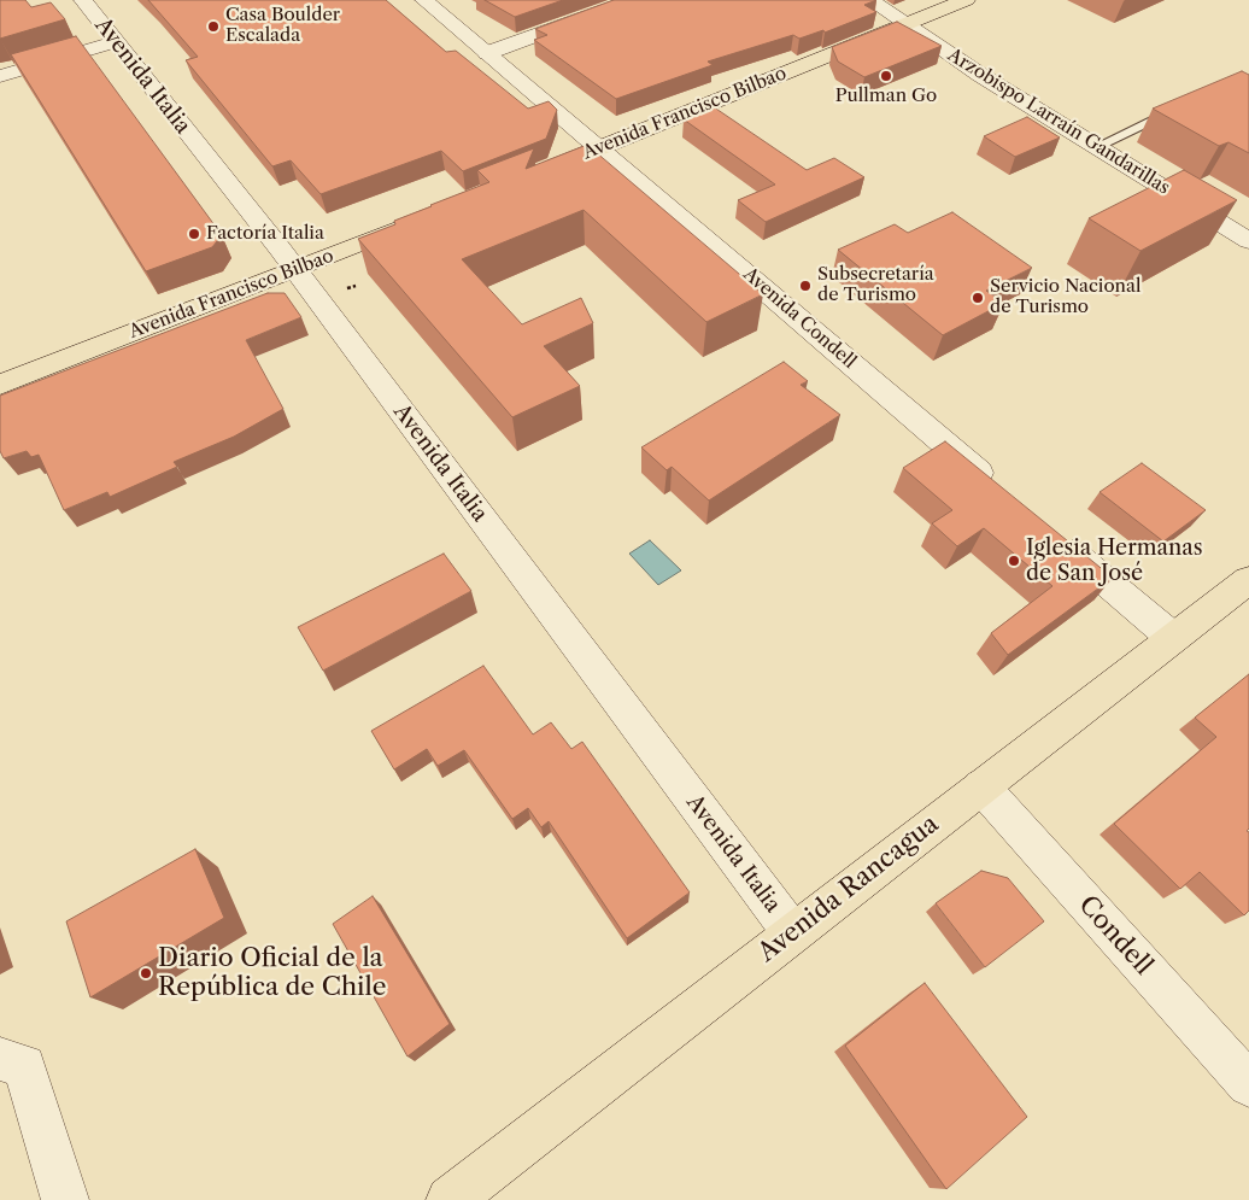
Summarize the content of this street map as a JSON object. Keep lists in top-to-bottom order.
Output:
{
  "streets": {
    "main road": ["Avenida Francisco Bilbao", "Avenida Rancagua"],
    "street": [
      "Avenida Italia",
      "Arzobispo Larraín Gandarillas",
      "Avenida Condell",
      "Condell"
    ]
  },
  "crossings": [
    ["Avenida Italia", "Avenida Francisco Bilbao"],
    ["Avenida Italia", "Avenida Rancagua"],
    ["Avenida Francisco Bilbao", "Arzobispo Larraín Gandarillas"],
    ["Avenida Francisco Bilbao", "Avenida Condell"],
    ["Avenida Rancagua", "Condell"]
  ],
  "places": [
    "Casa Boulder Escalada",
    "Pullman Go",
    "Factoría Italia",
    "Subsecretaría de Turismo",
    "Servicio Nacional de Turismo",
    "Iglesia Hermanas de San José",
    "Diario Oficial de la República de Chile"
  ]
}
